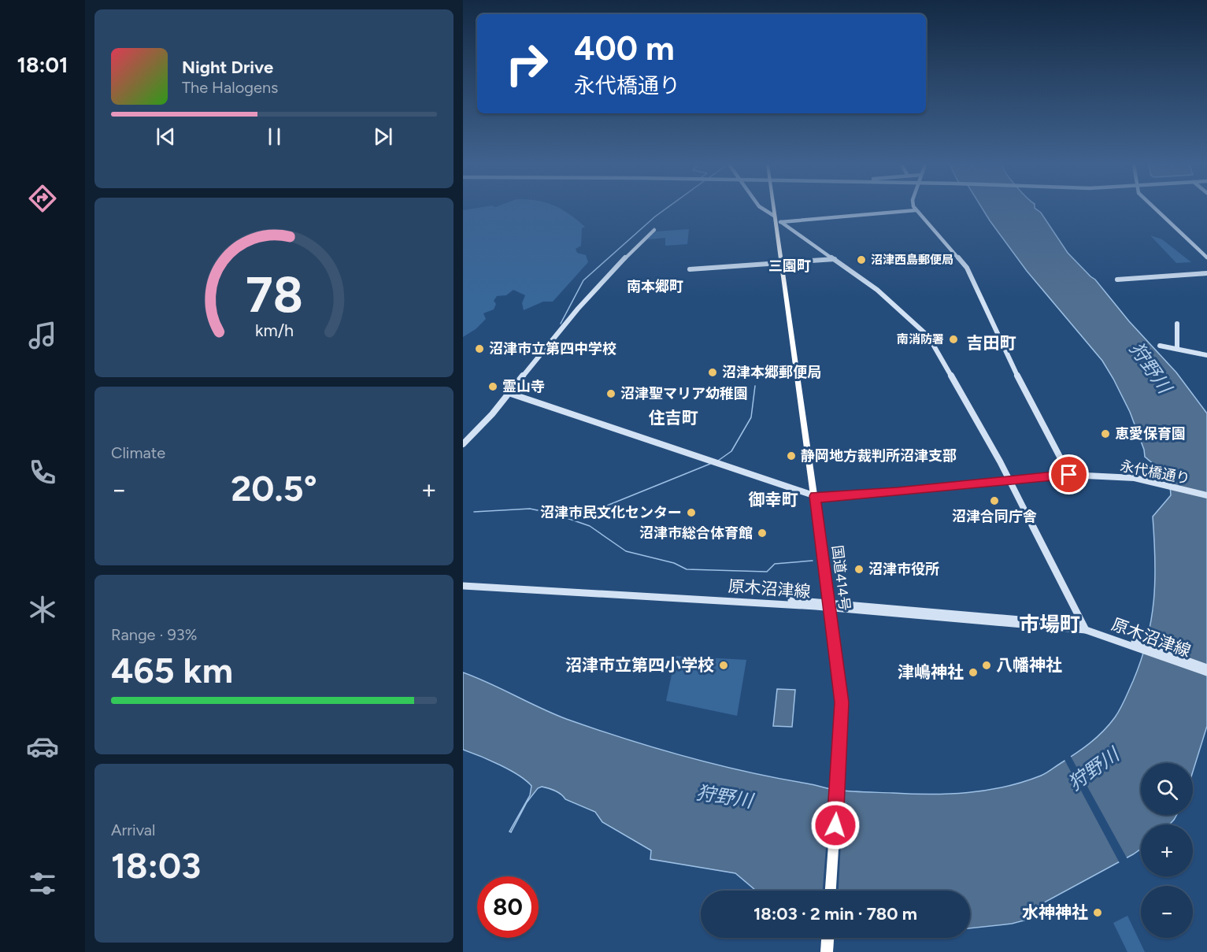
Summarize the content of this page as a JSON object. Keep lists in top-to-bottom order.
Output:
{
  "streets": {
    "highway": ["国道414号"],
    "street": ["永代橋通り", "原木沼津線"]
  },
  "crossings": [
    ["永代橋通り", "国道414号"],
    ["国道414号", "原木沼津線"]
  ],
  "districts": [
    "三園町",
    "南本郷町",
    "吉田町",
    "住吉町",
    "御幸町",
    "市場町"
  ],
  "water": ["狩野川"],
  "places": [
    "沼津西島郵便局",
    "南消防署",
    "沼津市立第四中学校",
    "沼津本郷郵便局",
    "霊山寺",
    "沼津聖マリア幼稚園",
    "恵愛保育園",
    "静岡地方裁判所沼津支部",
    "沼津合同庁舎",
    "沼津市民文化センター",
    "沼津市総合体育館",
    "沼津市役所",
    "沼津市立第四小学校",
    "八幡神社",
    "津嶋神社",
    "水神神社"
  ],
  "page": {
    "tabs": "18:01",
    "turn": ["400 m", "永代橋通り"],
    "song": ["Night Drive", "The Halogens"],
    "tile": [
      "Climate",
      ["Range · 93%", "465 km"],
      ["Arrival", "18:03"]
    ],
    "heat": ["−", "20.5°", "+"],
    "map_buttons": ["+", "−"],
    "limit": "80",
    "trip": "18:03 · 2 min · 780 m",
    "gauge": ["78", "km/h"]
  }
}
